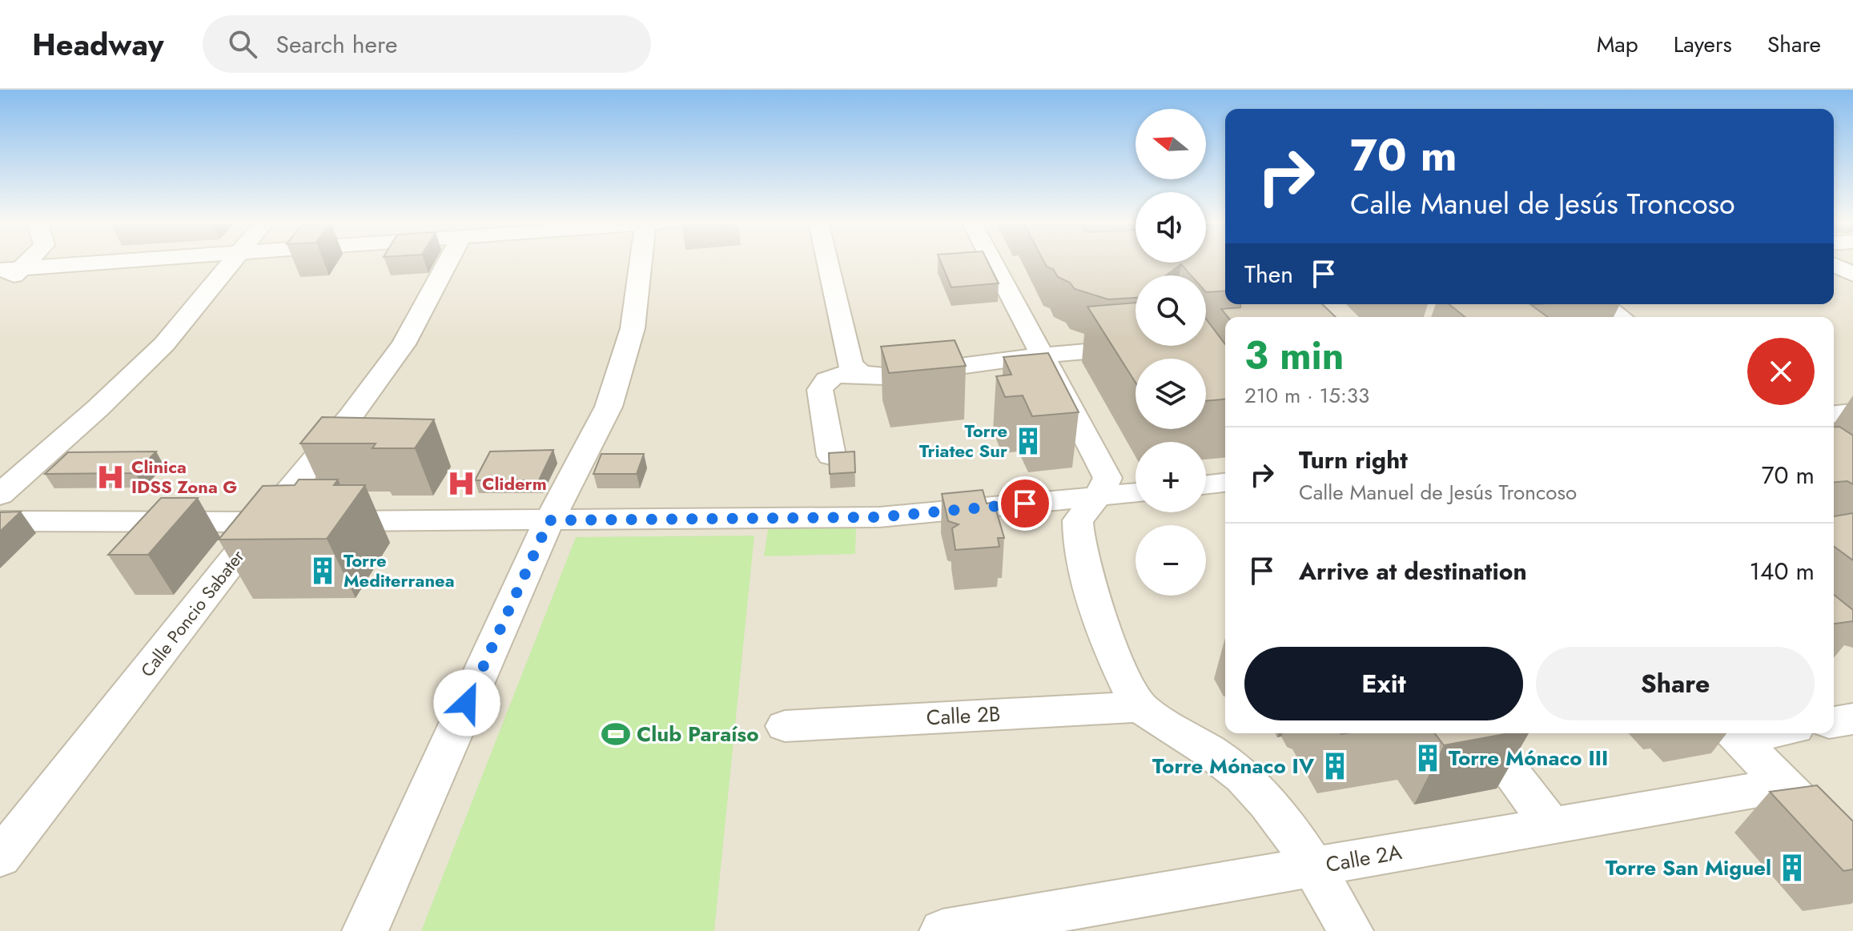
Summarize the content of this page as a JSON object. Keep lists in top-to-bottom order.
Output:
{
  "streets": {
    "street": ["Calle Poncio Sabater", "Calle 2B", "Calle 2A"]
  },
  "places": {
    "building": [
      "Torre Triatec Sur",
      "Torre Mediterranea",
      "Torre Mónaco III",
      "Torre Mónaco IV",
      "Torre San Miguel"
    ],
    "hospital": ["Clinica IDSS Zona G", "Cliderm"],
    "sports": ["Club Paraíso"]
  },
  "north": "left",
  "page": {
    "header": "Headway",
    "search": "Search here",
    "nav": ["Map", "Layers", "Share"],
    "map_buttons": ["+", "−"],
    "turn": ["70 m", "Calle Manuel de Jesús Troncoso"],
    "then": "Then",
    "heading": ["3 min", "210 m · 15:33"],
    "list": [
      {
        "name": "Turn right",
        "note": "Calle Manuel de Jesús Troncoso",
        "value": "70 m"
      },
      {
        "name": "Arrive at destination",
        "value": "140 m"
      }
    ],
    "buttons": ["Exit", "Share"]
  }
}
